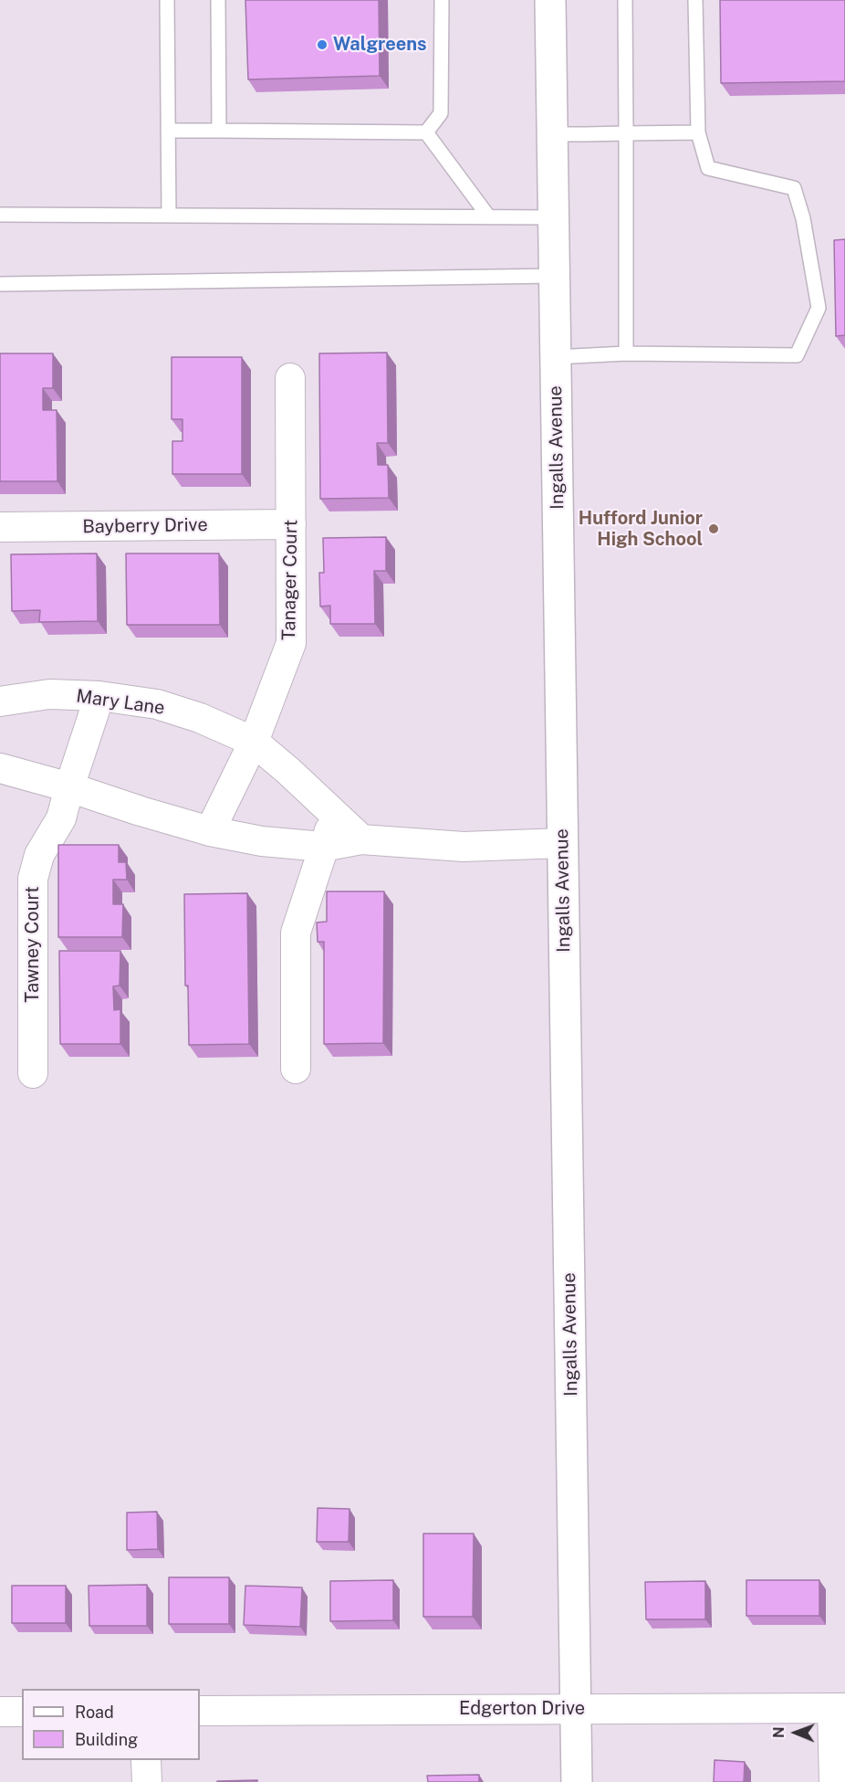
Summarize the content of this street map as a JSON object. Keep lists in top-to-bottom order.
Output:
{
  "streets": {
    "street": [
      "Ingalls Avenue",
      "Bayberry Drive",
      "Tanager Court",
      "Mary Lane",
      "Tawney Court",
      "Edgerton Drive"
    ]
  },
  "crossings": [
    ["Ingalls Avenue", "Edgerton Drive"],
    ["Bayberry Drive", "Tanager Court"],
    ["Tanager Court", "Mary Lane"],
    ["Mary Lane", "Tawney Court"]
  ],
  "places": ["Walgreens", "Hufford Junior High School"],
  "legend": ["Road", "Building"],
  "north": "left"
}
